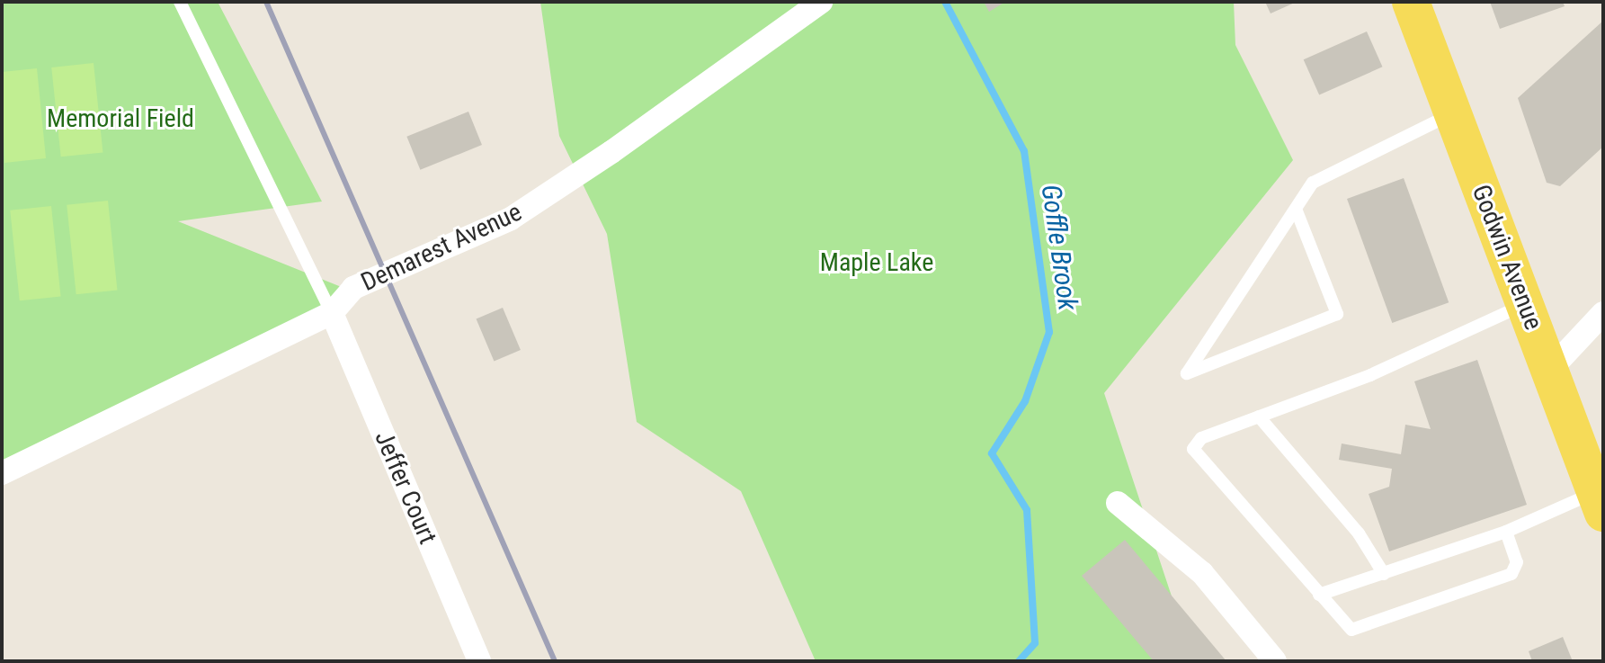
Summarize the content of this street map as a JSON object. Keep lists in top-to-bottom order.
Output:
{
  "streets": {
    "main road": ["Godwin Avenue"],
    "street": ["Demarest Avenue", "Jeffer Court"]
  },
  "crossings": [
    ["Demarest Avenue", "Jeffer Court"]
  ],
  "water": ["Goffle Brook"],
  "parks": ["Memorial Field", "Maple Lake"]
}
